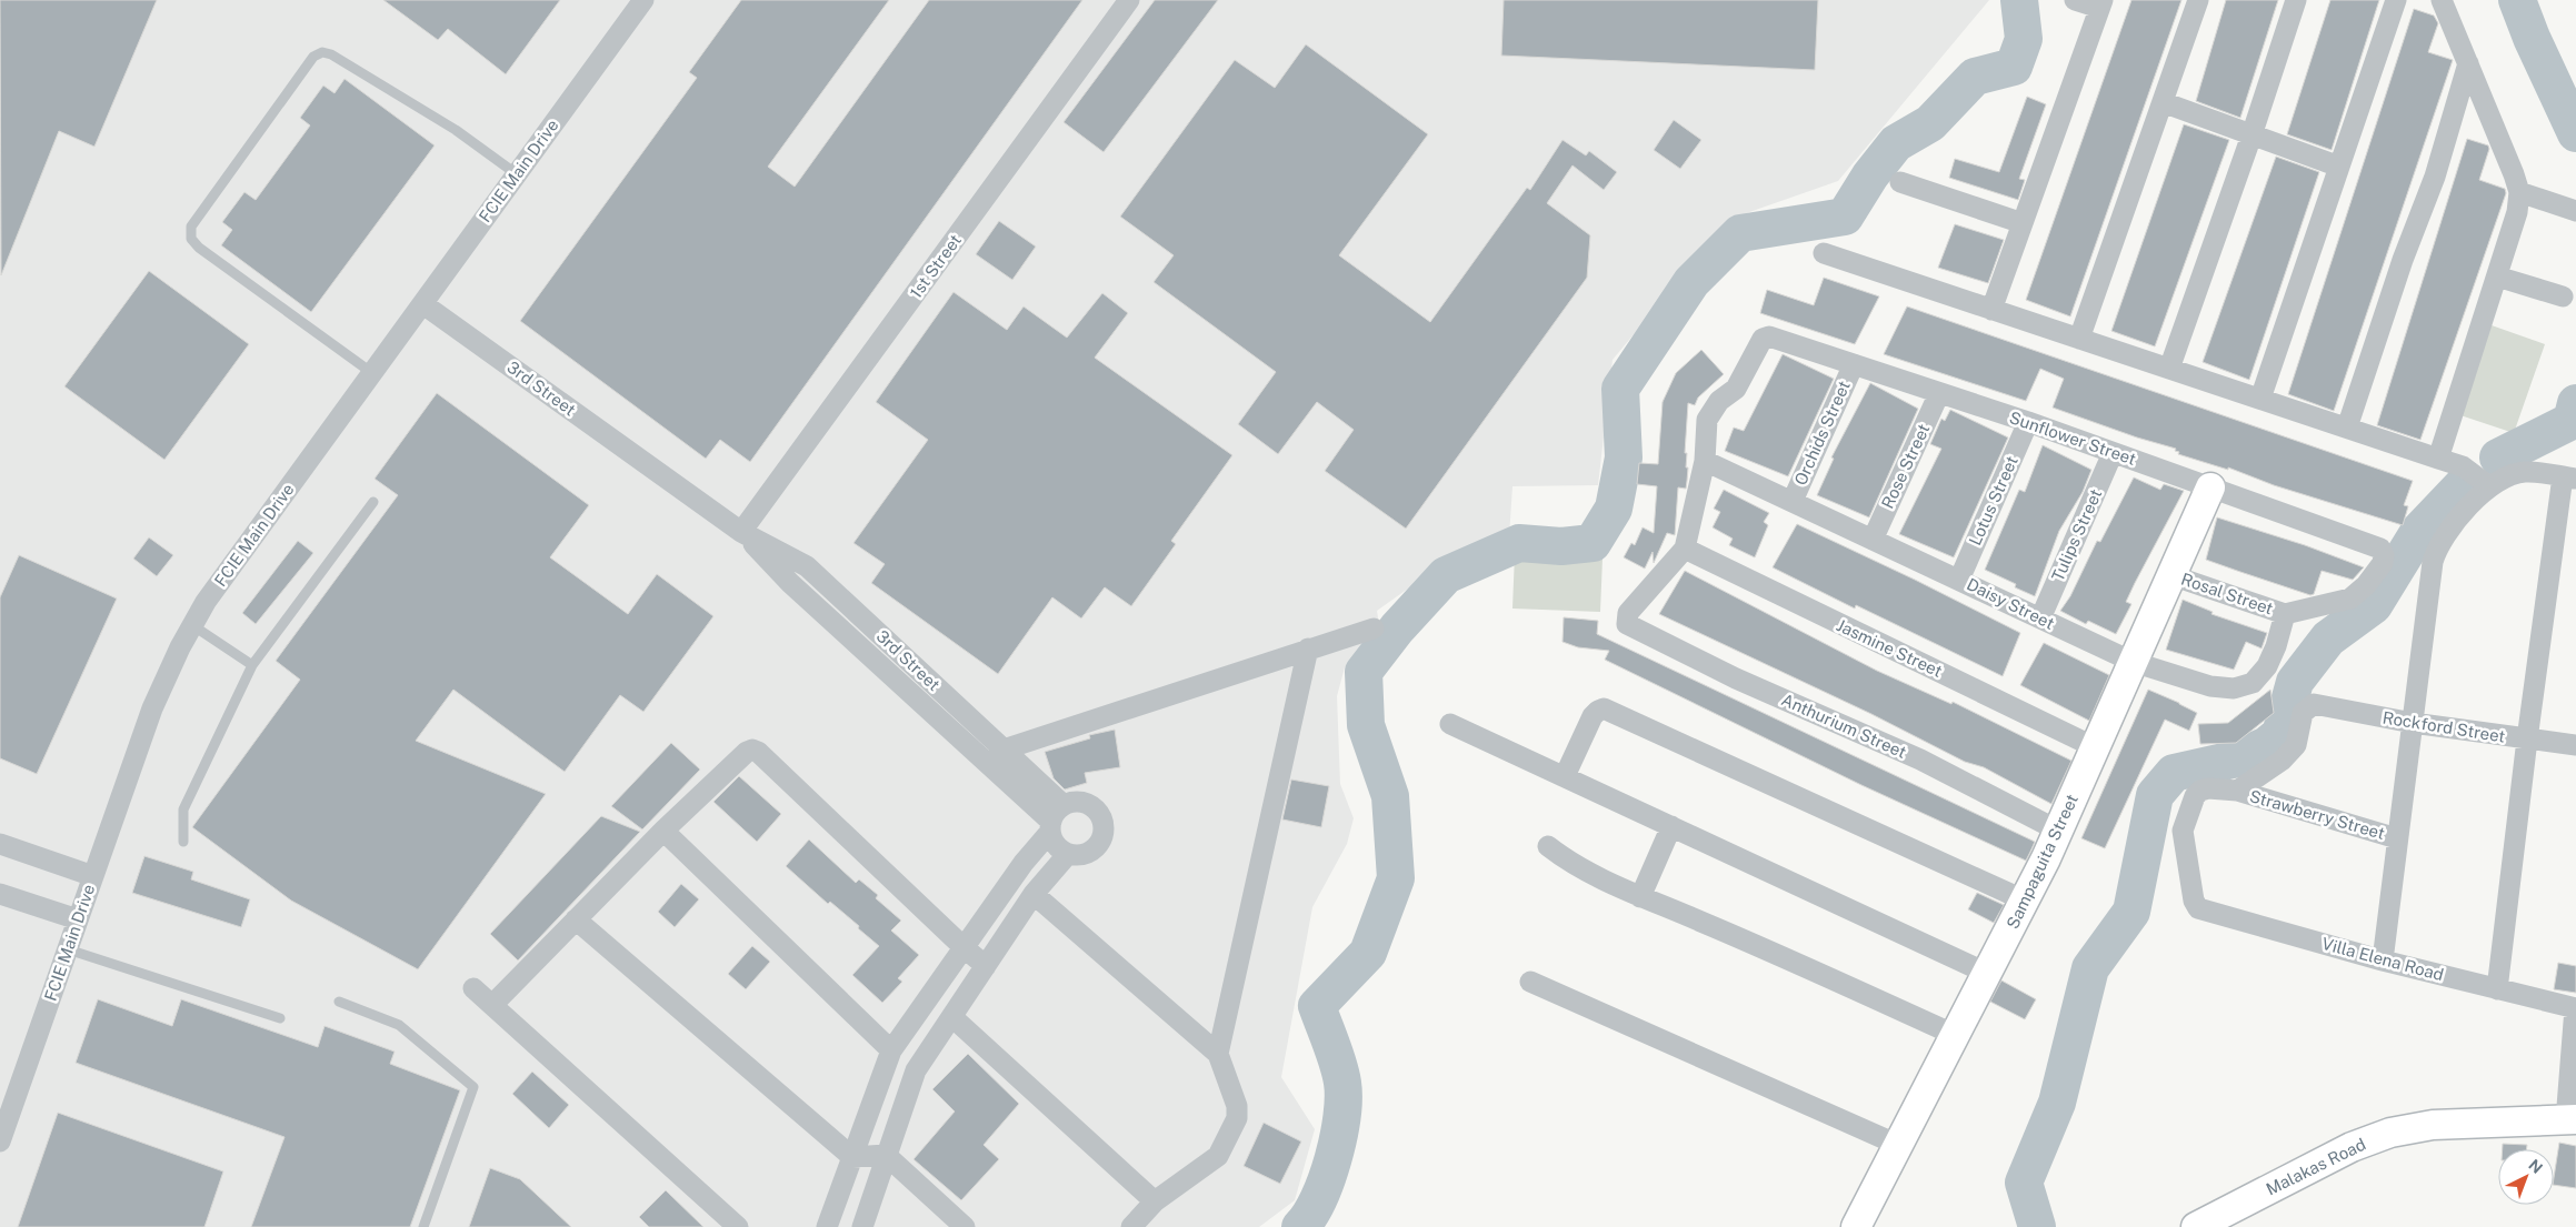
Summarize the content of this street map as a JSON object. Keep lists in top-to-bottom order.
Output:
{
  "streets": {
    "street": [
      "FCIE Main Drive",
      "1st Street",
      "3rd Street",
      "Orchids Street",
      "Sunflower Street",
      "Rose Street",
      "Lotus Street",
      "Tulips Street",
      "Rosal Street",
      "Daisy Street",
      "Jasmine Street",
      "Anthurium Street",
      "Rockford Street",
      "Strawberry Street",
      "Sampaguita Street",
      "Villa Elena Road",
      "Malakas Road"
    ]
  },
  "crossings": [
    ["FCIE Main Drive", "3rd Street"],
    ["1st Street", "3rd Street"],
    ["Orchids Street", "Sunflower Street"],
    ["Orchids Street", "Daisy Street"],
    ["Sunflower Street", "Rose Street"],
    ["Sunflower Street", "Lotus Street"],
    ["Sunflower Street", "Tulips Street"],
    ["Sunflower Street", "Rosal Street"],
    ["Sunflower Street", "Daisy Street"],
    ["Sunflower Street", "Sampaguita Street"],
    ["Rose Street", "Daisy Street"],
    ["Lotus Street", "Daisy Street"],
    ["Tulips Street", "Daisy Street"],
    ["Rosal Street", "Daisy Street"],
    ["Rosal Street", "Sampaguita Street"],
    ["Daisy Street", "Sampaguita Street"],
    ["Jasmine Street", "Anthurium Street"],
    ["Jasmine Street", "Sampaguita Street"],
    ["Anthurium Street", "Sampaguita Street"],
    ["Rockford Street", "Strawberry Street"],
    ["Strawberry Street", "Villa Elena Road"]
  ],
  "north": "top right"
}
